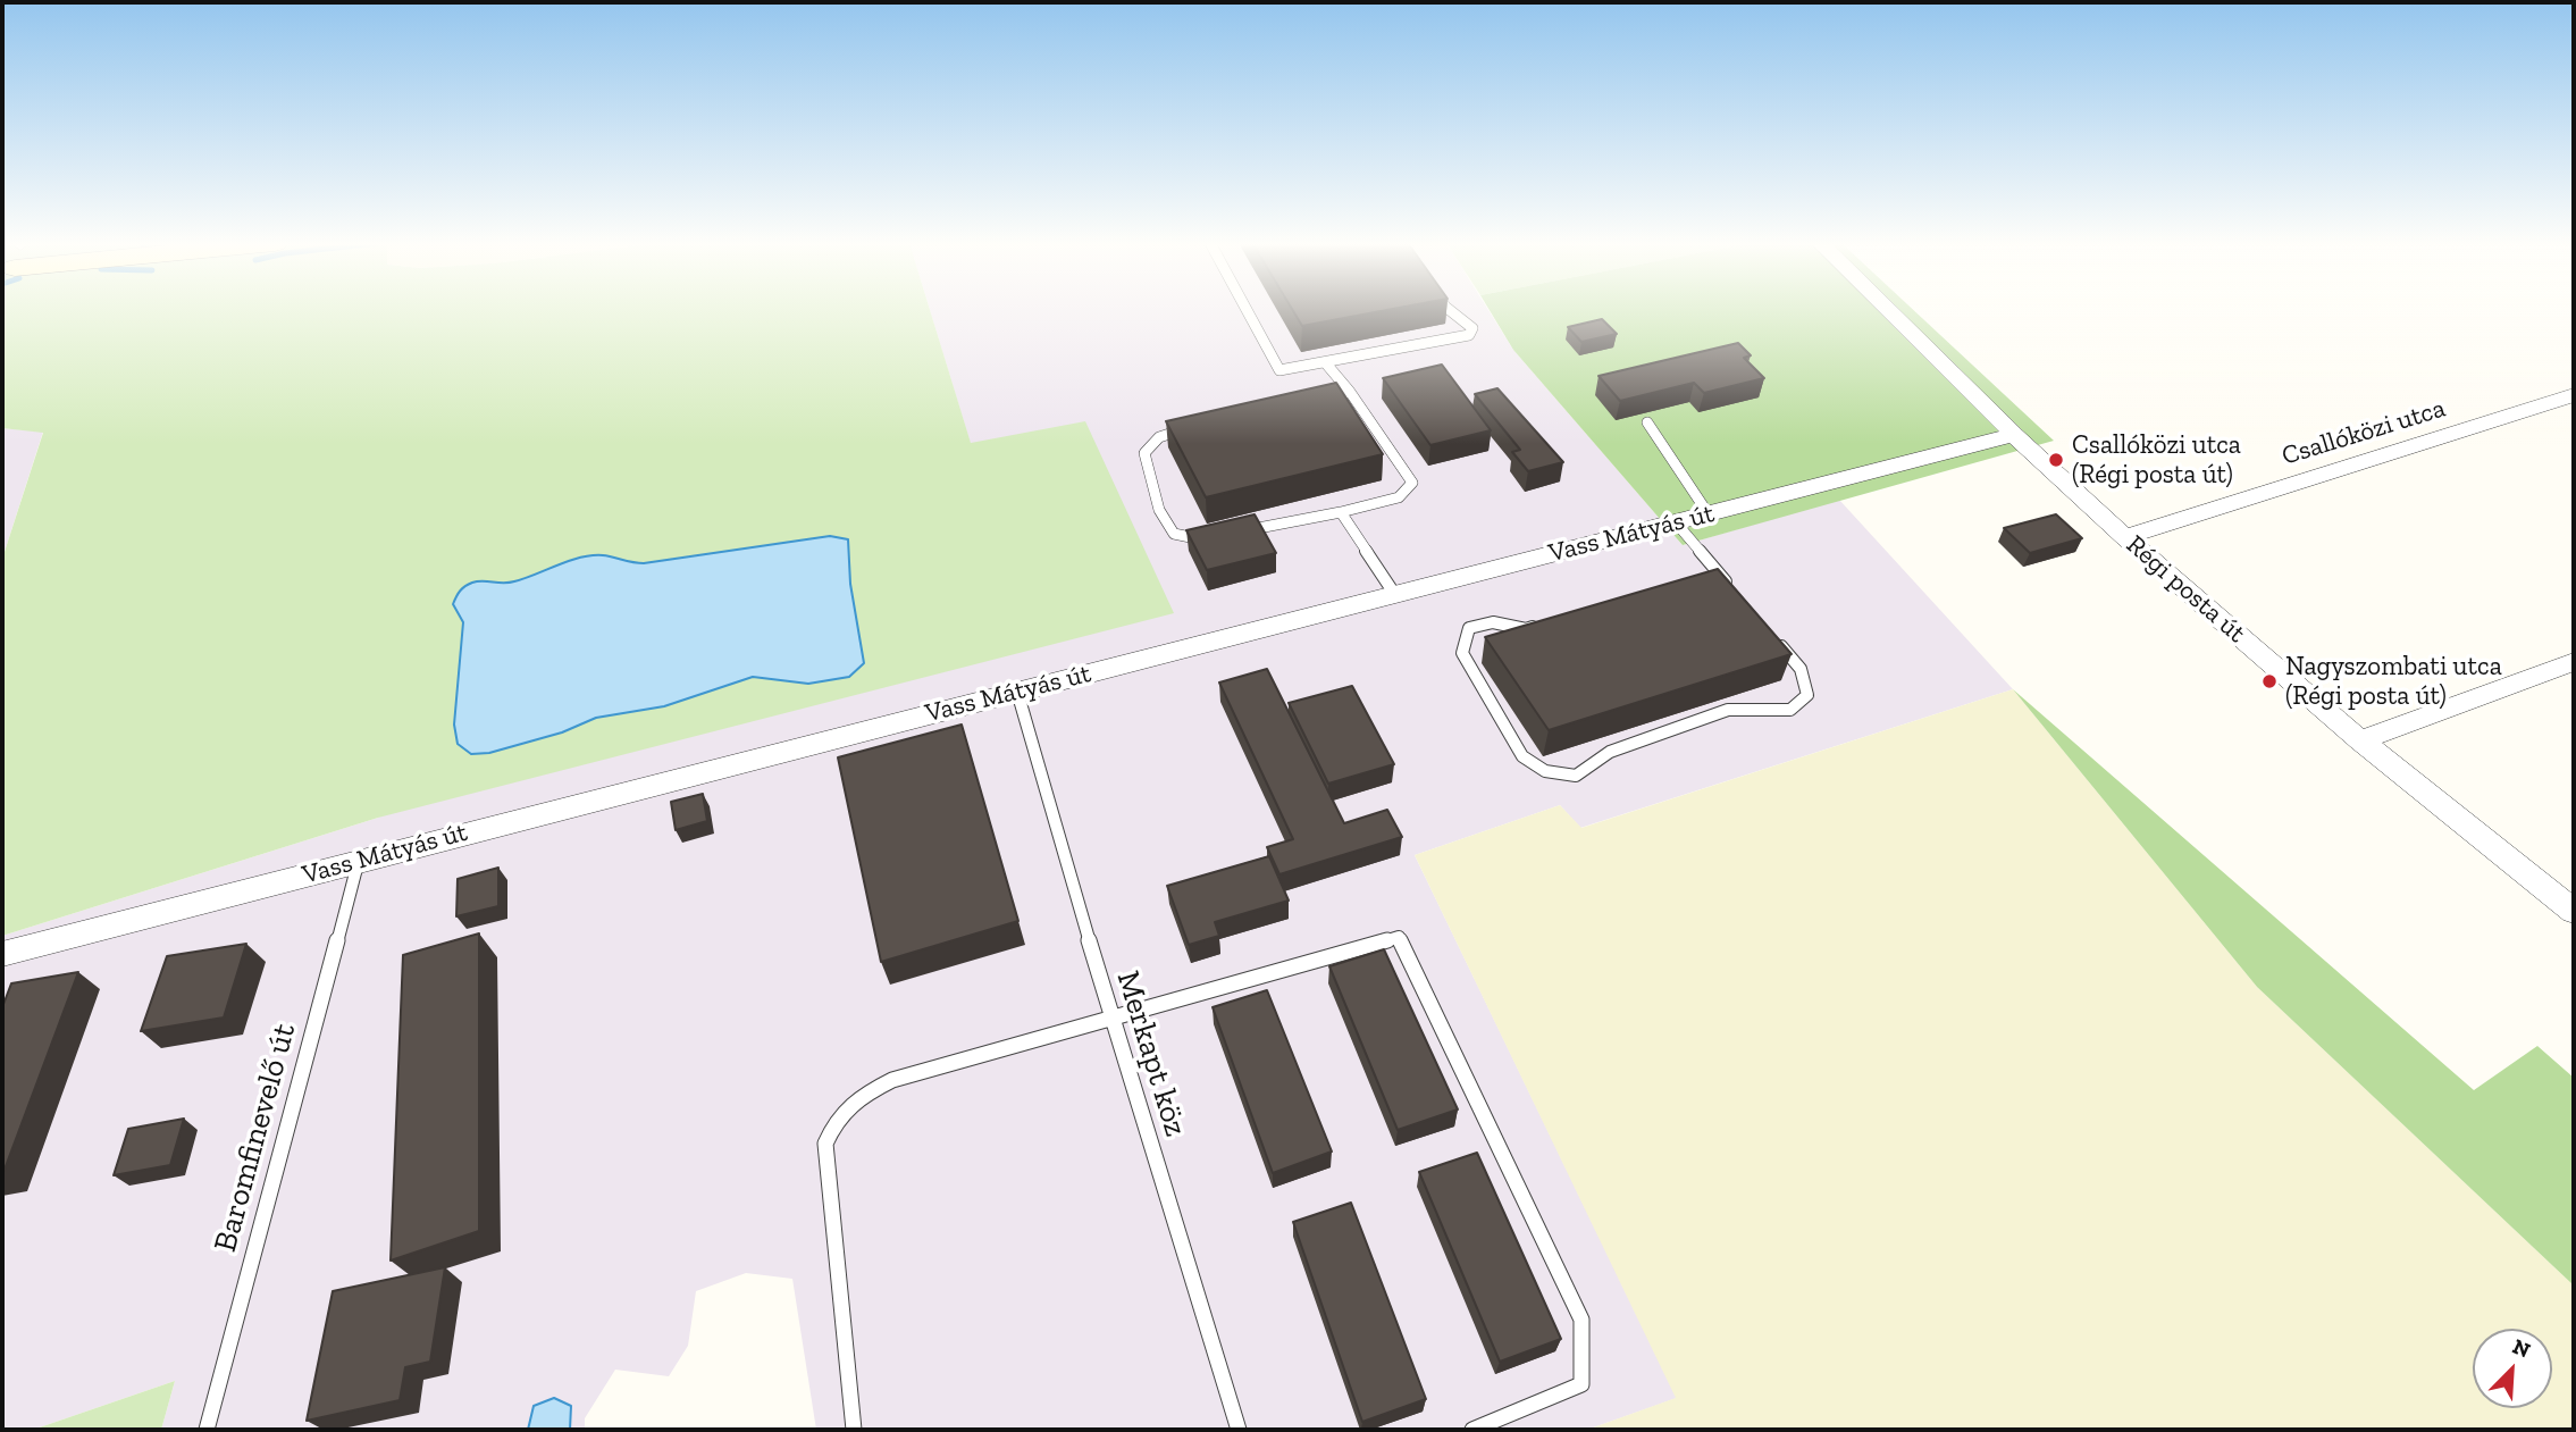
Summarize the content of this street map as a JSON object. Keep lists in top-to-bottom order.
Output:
{
  "streets": {
    "street": ["Csallóközi utca", "Vass Mátyás út", "Régi posta út"],
    "lane": ["Merkapt köz", "Baromfinevelő út"]
  },
  "crossings": [
    ["Csallóközi utca", "Régi posta út"],
    ["Vass Mátyás út", "Régi posta út"],
    ["Vass Mátyás út", "Merkapt köz"],
    ["Vass Mátyás út", "Baromfinevelő út"]
  ],
  "places": ["Csallóközi utca (Régi posta út)", "Nagyszombati utca (Régi posta út)"],
  "north": "top right"
}
